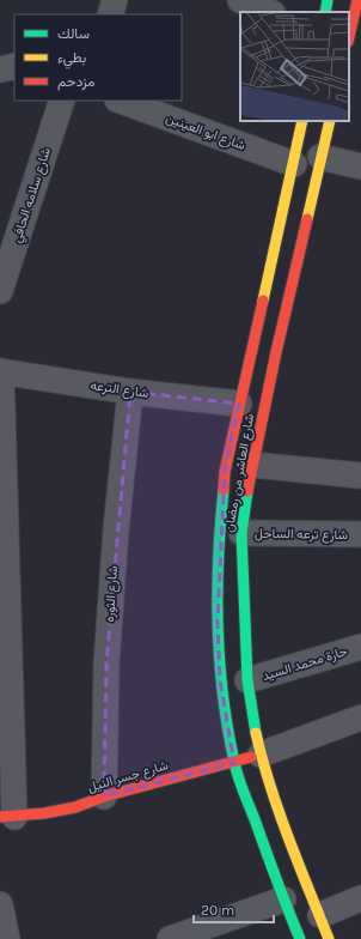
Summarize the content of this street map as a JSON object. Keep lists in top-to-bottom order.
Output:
{
  "streets": {
    "main road": ["شارع العاشر من رمضان", "شارع جسر النيل"],
    "street": [
      "شارع ابو العينين",
      "شارع سلامه الحافي",
      "شارع الترعه",
      "شارع ترعه الساحل",
      "شارع الثوره",
      "حارة محمد السيد"
    ]
  },
  "crossings": [
    ["شارع ابو العينين", "شارع العاشر من رمضان"],
    ["شارع الترعه", "شارع العاشر من رمضان"],
    ["شارع الترعه", "شارع الثوره"],
    ["شارع العاشر من رمضان", "شارع ترعه الساحل"],
    ["شارع العاشر من رمضان", "حارة محمد السيد"],
    ["شارع العاشر من رمضان", "شارع جسر النيل"],
    ["شارع الثوره", "شارع جسر النيل"]
  ],
  "legend": ["سالك", "بطيء", "مزدحم"],
  "scale_bar": "20 m"
}
